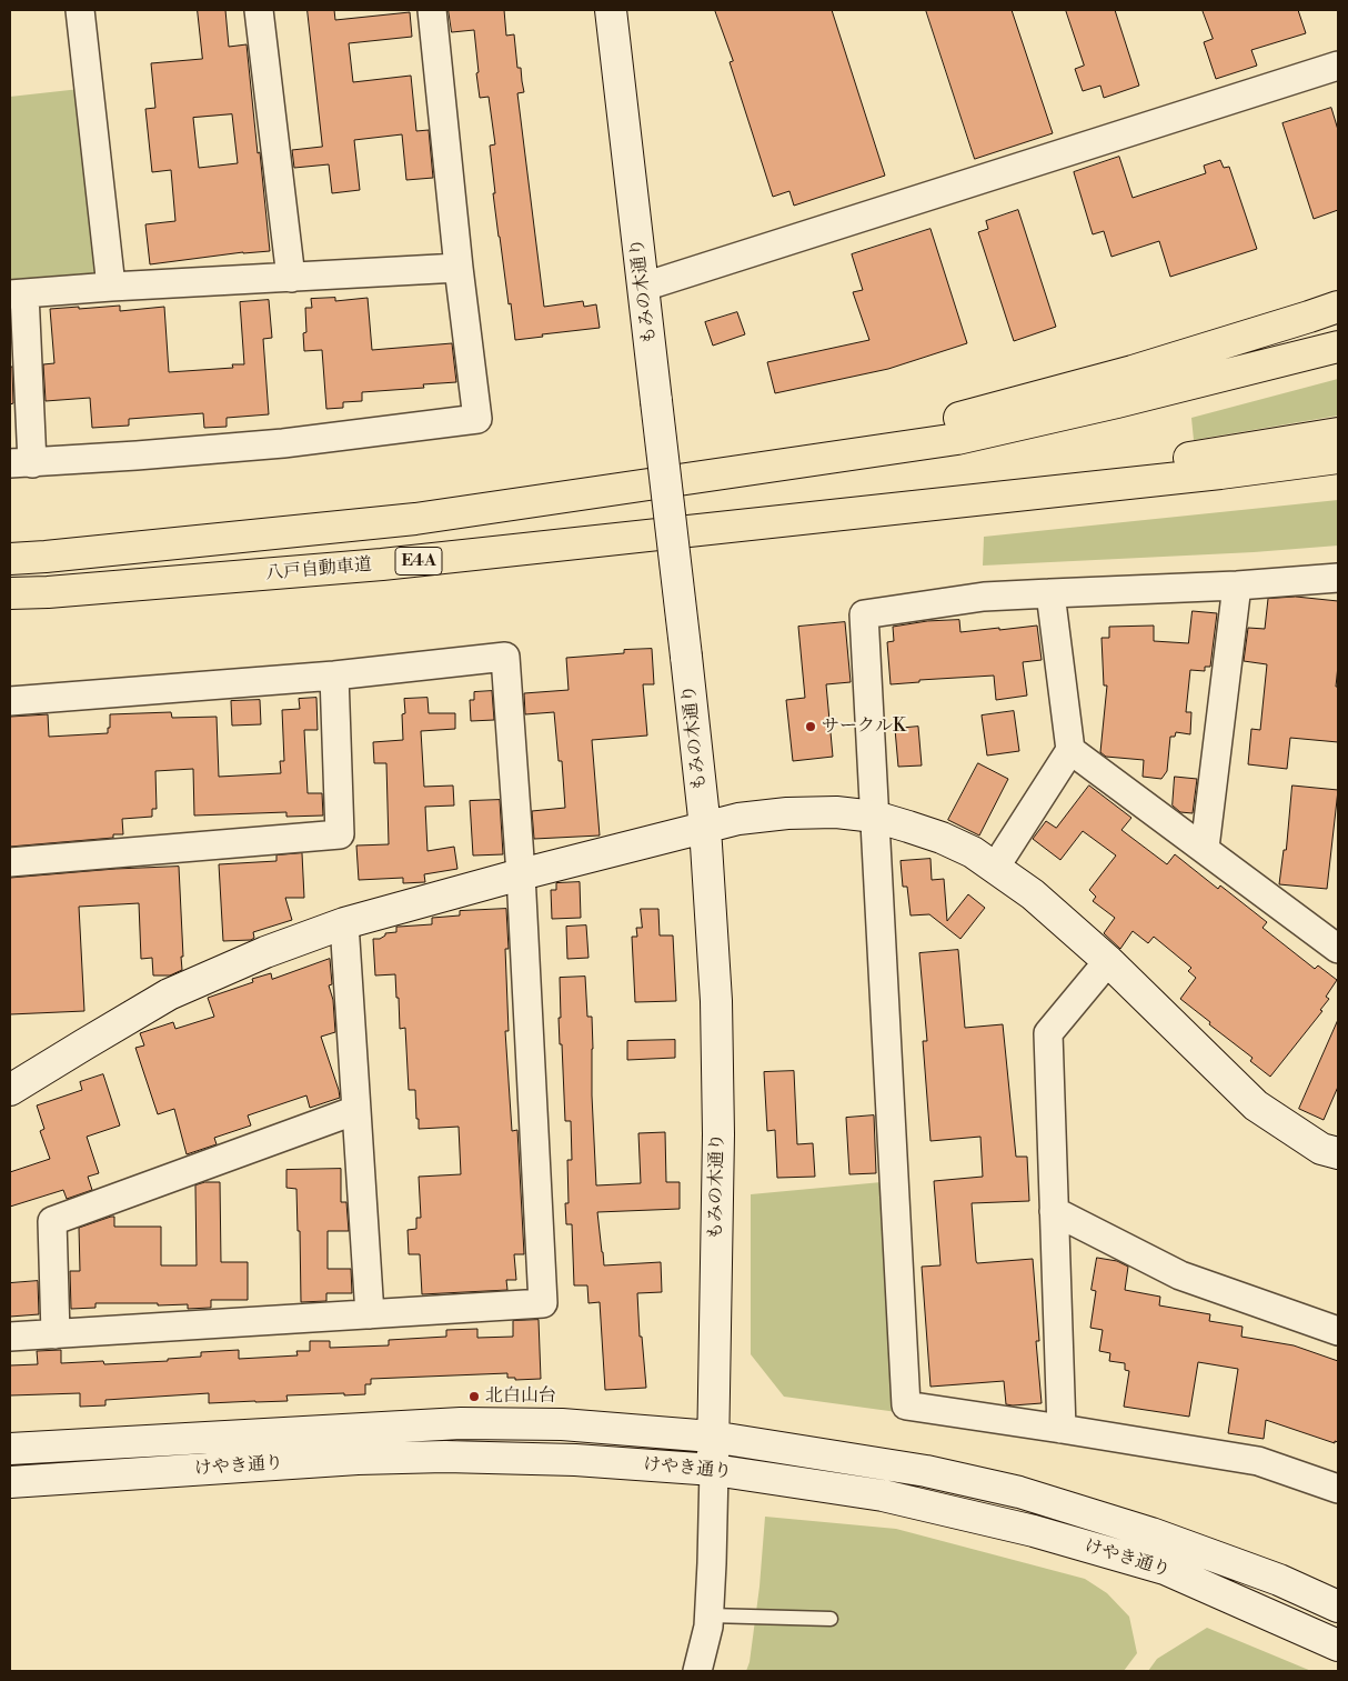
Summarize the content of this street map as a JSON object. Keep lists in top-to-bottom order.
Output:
{
  "streets": {
    "highway": ["E4A", "八戸自動車道"],
    "street": ["もみの木通り", "けやき通り"]
  },
  "crossings": [
    ["もみの木通り", "けやき通り"]
  ],
  "places": ["サークルK", "北白山台"]
}
